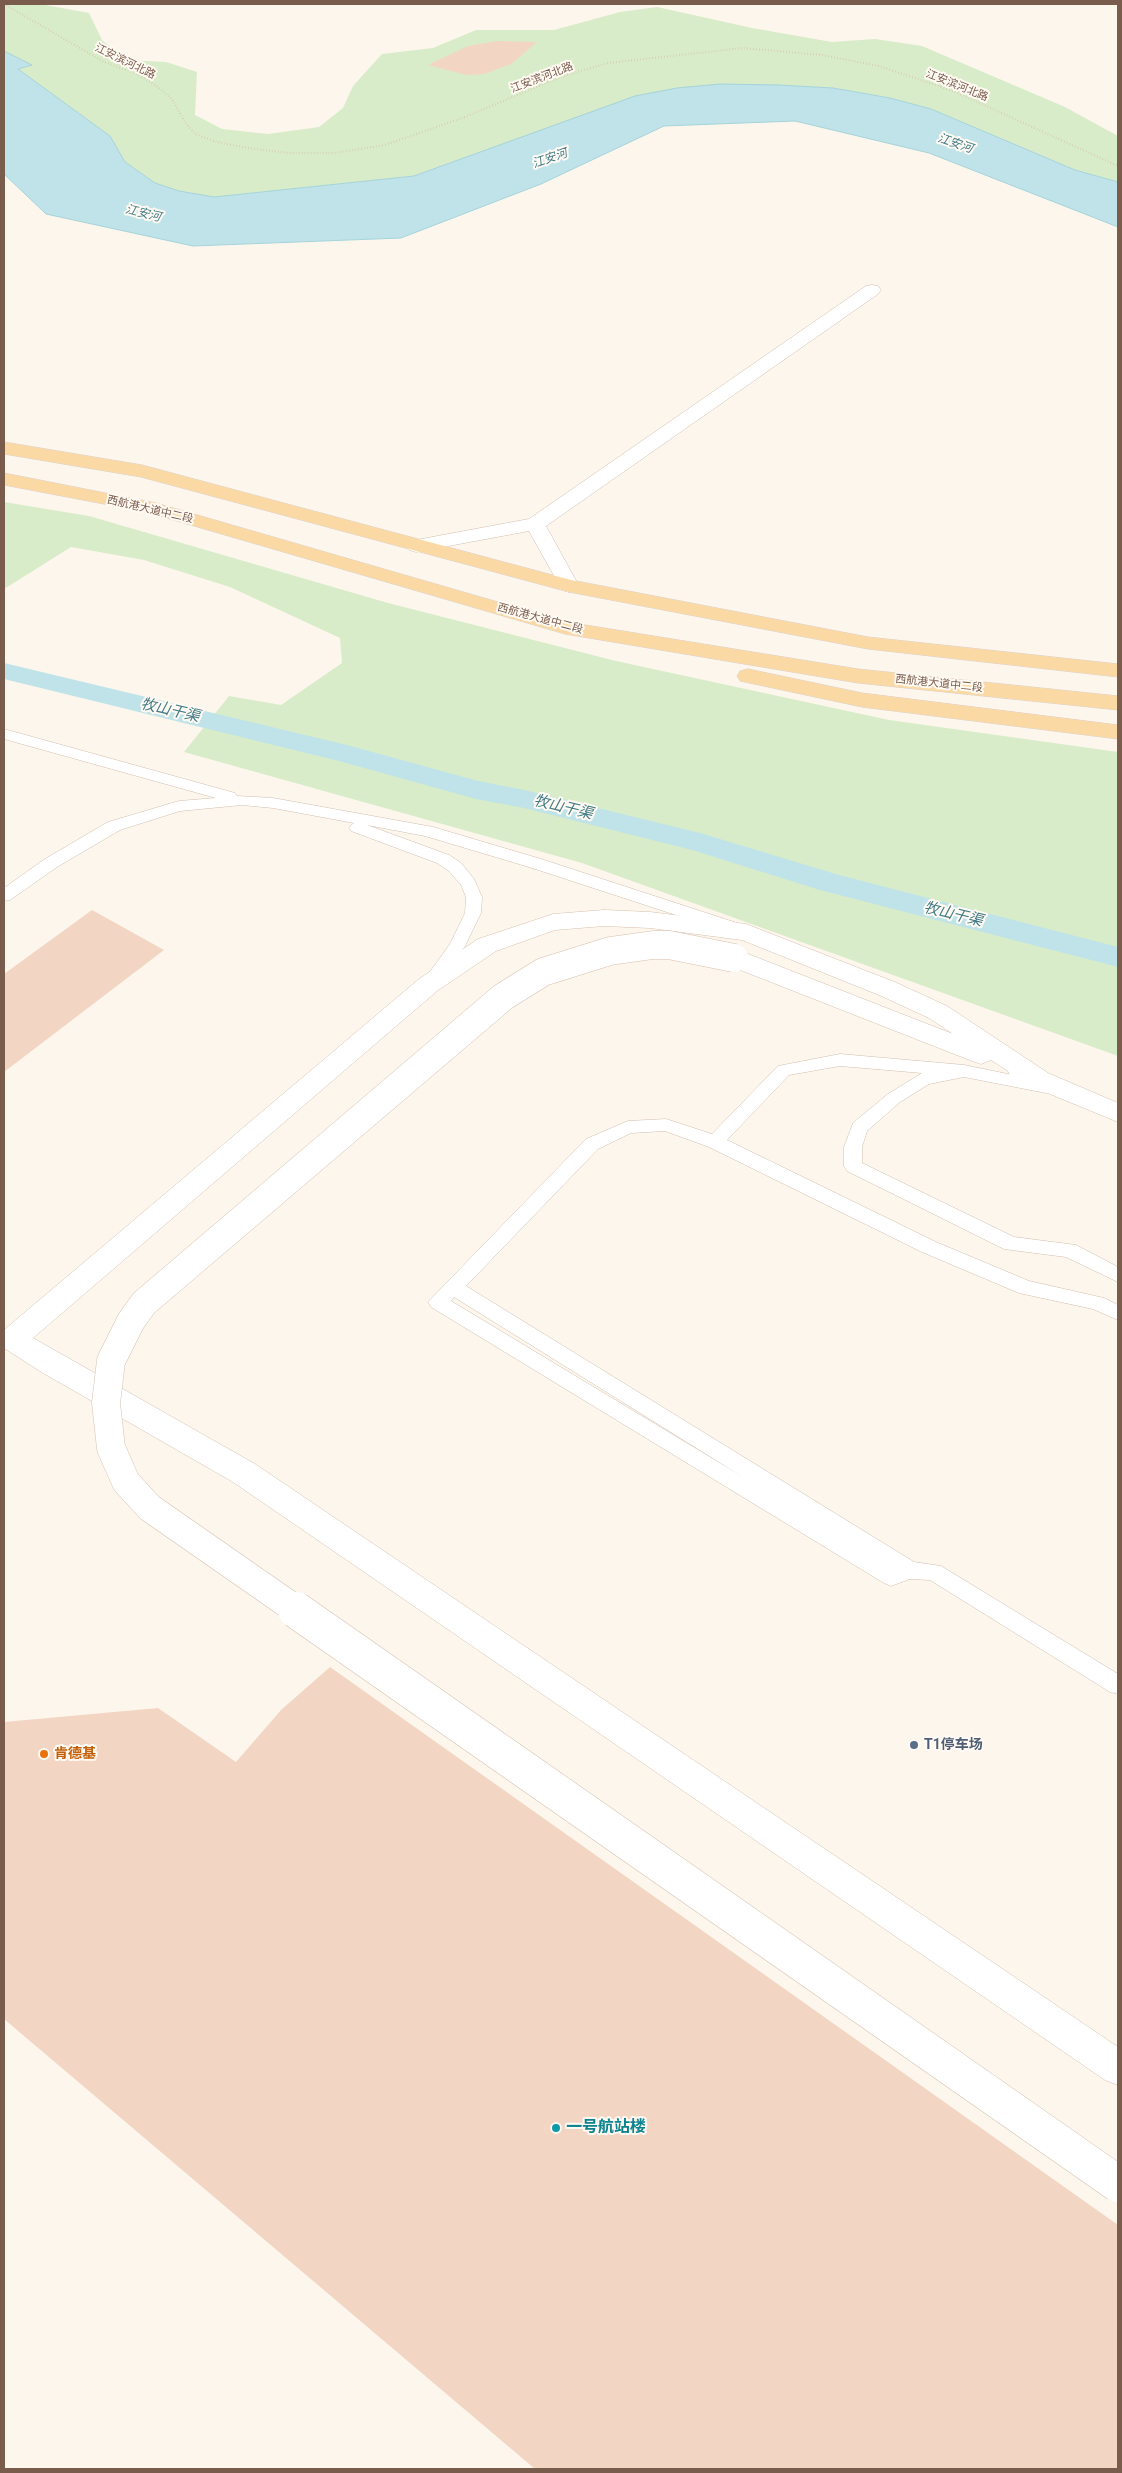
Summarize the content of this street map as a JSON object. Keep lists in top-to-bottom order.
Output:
{
  "streets": {
    "main road": ["西航港大道中二段"],
    "path": ["江安滨河北路"]
  },
  "water": ["江安河", "牧山干渠"],
  "places": ["T1停车场", "肯德基", "一号航站楼"]
}
